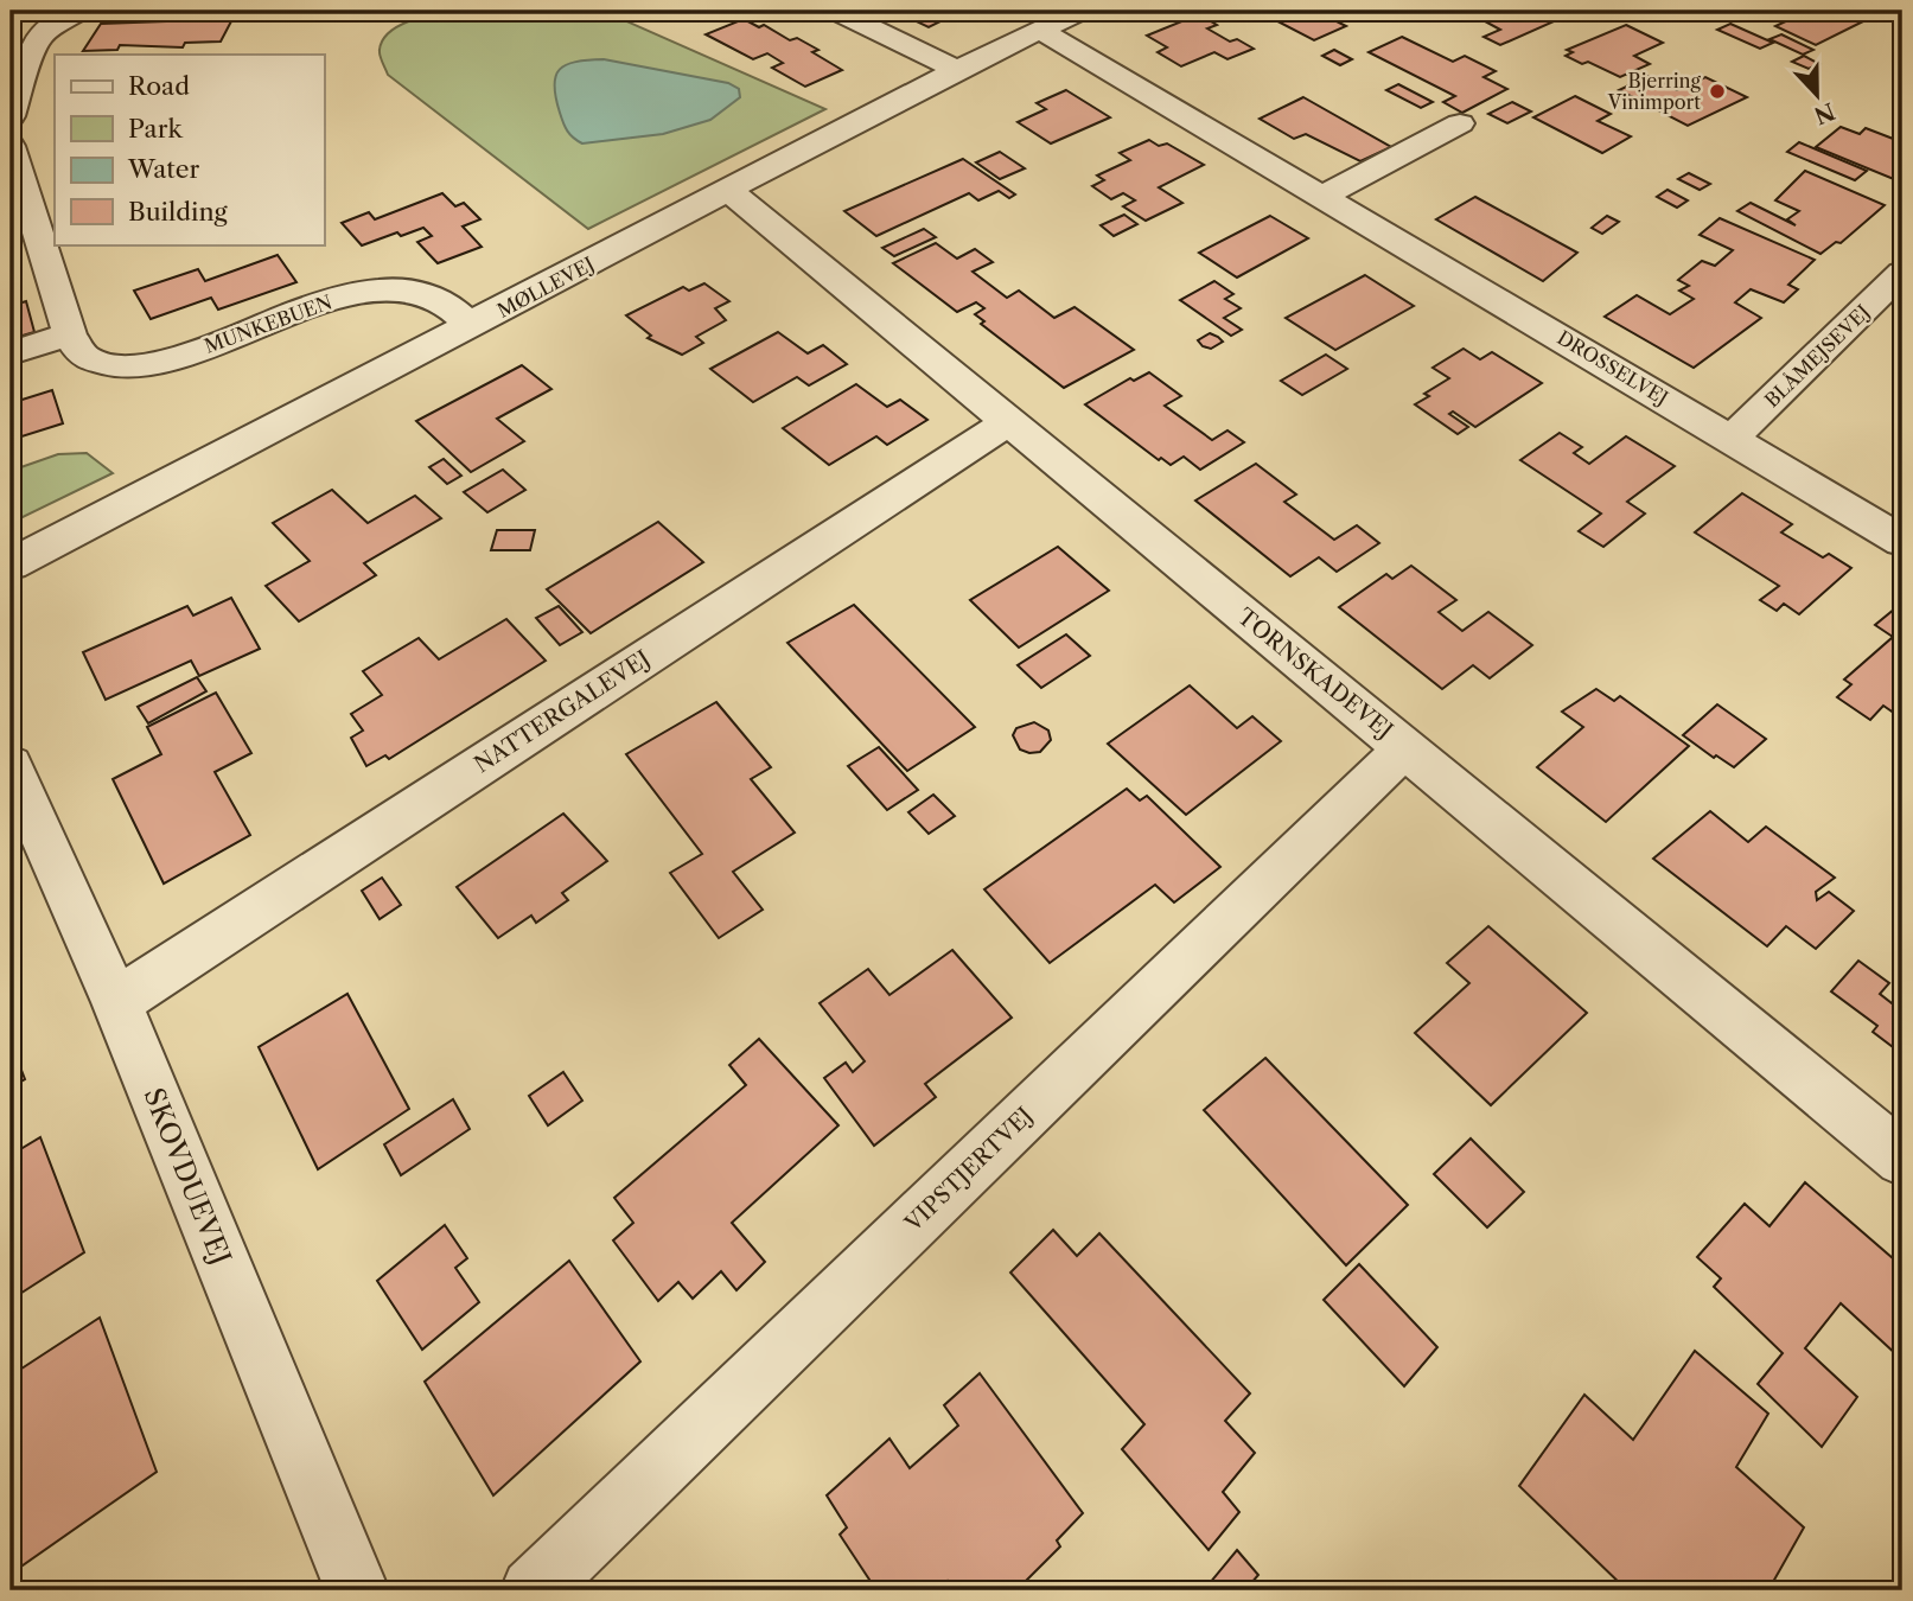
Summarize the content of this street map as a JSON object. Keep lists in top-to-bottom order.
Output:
{
  "streets": {
    "street": [
      "MØLLEVEJ",
      "MUNKEBUEN",
      "BLÅMEJSEVEJ",
      "DROSSELVEJ",
      "TORNSKADEVEJ",
      "NATTERGALEVEJ",
      "VIPSTJERTVEJ",
      "SKOVDUEVEJ"
    ]
  },
  "crossings": [
    ["MØLLEVEJ", "MUNKEBUEN"],
    ["MØLLEVEJ", "DROSSELVEJ"],
    ["MØLLEVEJ", "TORNSKADEVEJ"],
    ["BLÅMEJSEVEJ", "DROSSELVEJ"],
    ["TORNSKADEVEJ", "NATTERGALEVEJ"],
    ["TORNSKADEVEJ", "VIPSTJERTVEJ"],
    ["NATTERGALEVEJ", "SKOVDUEVEJ"]
  ],
  "places": ["Bjerring Vinimport"],
  "legend": [
    "Road",
    "Park",
    "Water",
    "Building"
  ],
  "north": "bottom"
}
